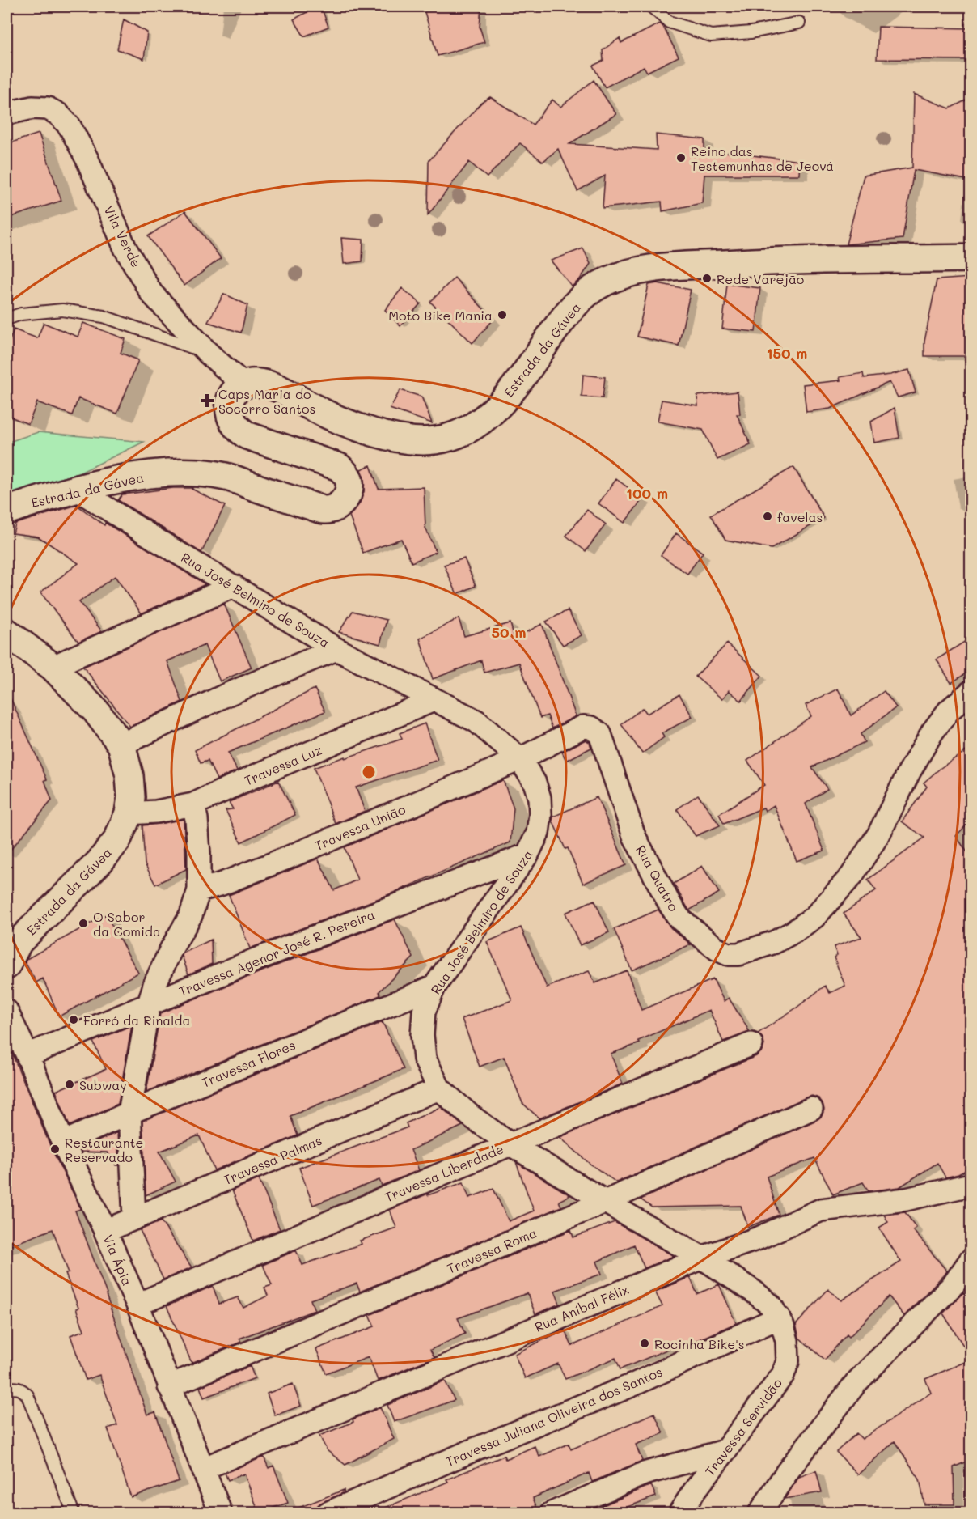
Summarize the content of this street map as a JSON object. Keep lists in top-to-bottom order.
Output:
{
  "streets": {
    "street": [
      "Vila Verde",
      "Estrada da Gávea",
      "Rua José Belmiro de Souza",
      "Travessa Luz",
      "Travessa União",
      "Rua Quatro",
      "Travessa Agenor José R. Pereira",
      "Travessa Flores",
      "Travessa Palmas",
      "Travessa Liberdade",
      "Travessa Roma",
      "Via Ápia",
      "Rua Aníbal Félix",
      "Travessa Juliana Oliveira dos Santos",
      "Travessa Servidão"
    ]
  },
  "crossings": [
    ["Vila Verde", "Estrada da Gávea"],
    ["Estrada da Gávea", "Rua José Belmiro de Souza"],
    ["Estrada da Gávea", "Travessa Luz"],
    ["Rua José Belmiro de Souza", "Travessa Luz"],
    ["Rua José Belmiro de Souza", "Travessa União"],
    ["Rua José Belmiro de Souza", "Rua Quatro"],
    ["Rua José Belmiro de Souza", "Travessa Agenor José R. Pereira"],
    ["Rua José Belmiro de Souza", "Travessa Flores"],
    ["Rua José Belmiro de Souza", "Travessa Palmas"],
    ["Rua José Belmiro de Souza", "Travessa Liberdade"],
    ["Rua José Belmiro de Souza", "Travessa Roma"],
    ["Rua José Belmiro de Souza", "Rua Aníbal Félix"],
    ["Rua José Belmiro de Souza", "Travessa Servidão"],
    ["Travessa União", "Rua Quatro"],
    ["Travessa Agenor José R. Pereira", "Via Ápia"],
    ["Travessa Flores", "Via Ápia"],
    ["Travessa Palmas", "Via Ápia"],
    ["Travessa Liberdade", "Via Ápia"],
    ["Travessa Roma", "Via Ápia"],
    ["Via Ápia", "Rua Aníbal Félix"],
    ["Rua Aníbal Félix", "Travessa Servidão"],
    ["Travessa Juliana Oliveira dos Santos", "Travessa Servidão"]
  ],
  "places": {
    "other": [
      "Reino das Testemunhas de Jeová",
      "Rede Varejão",
      "Moto Bike Mania",
      "favelas",
      "O Sabor da Comida",
      "Forró da Rinalda",
      "Subway",
      "Restaurante Reservado",
      "Rocinha Bike's"
    ],
    "health": ["Caps Maria do Socorro Santos"]
  },
  "rings": ["150 m", "100 m", "50 m"]
}
